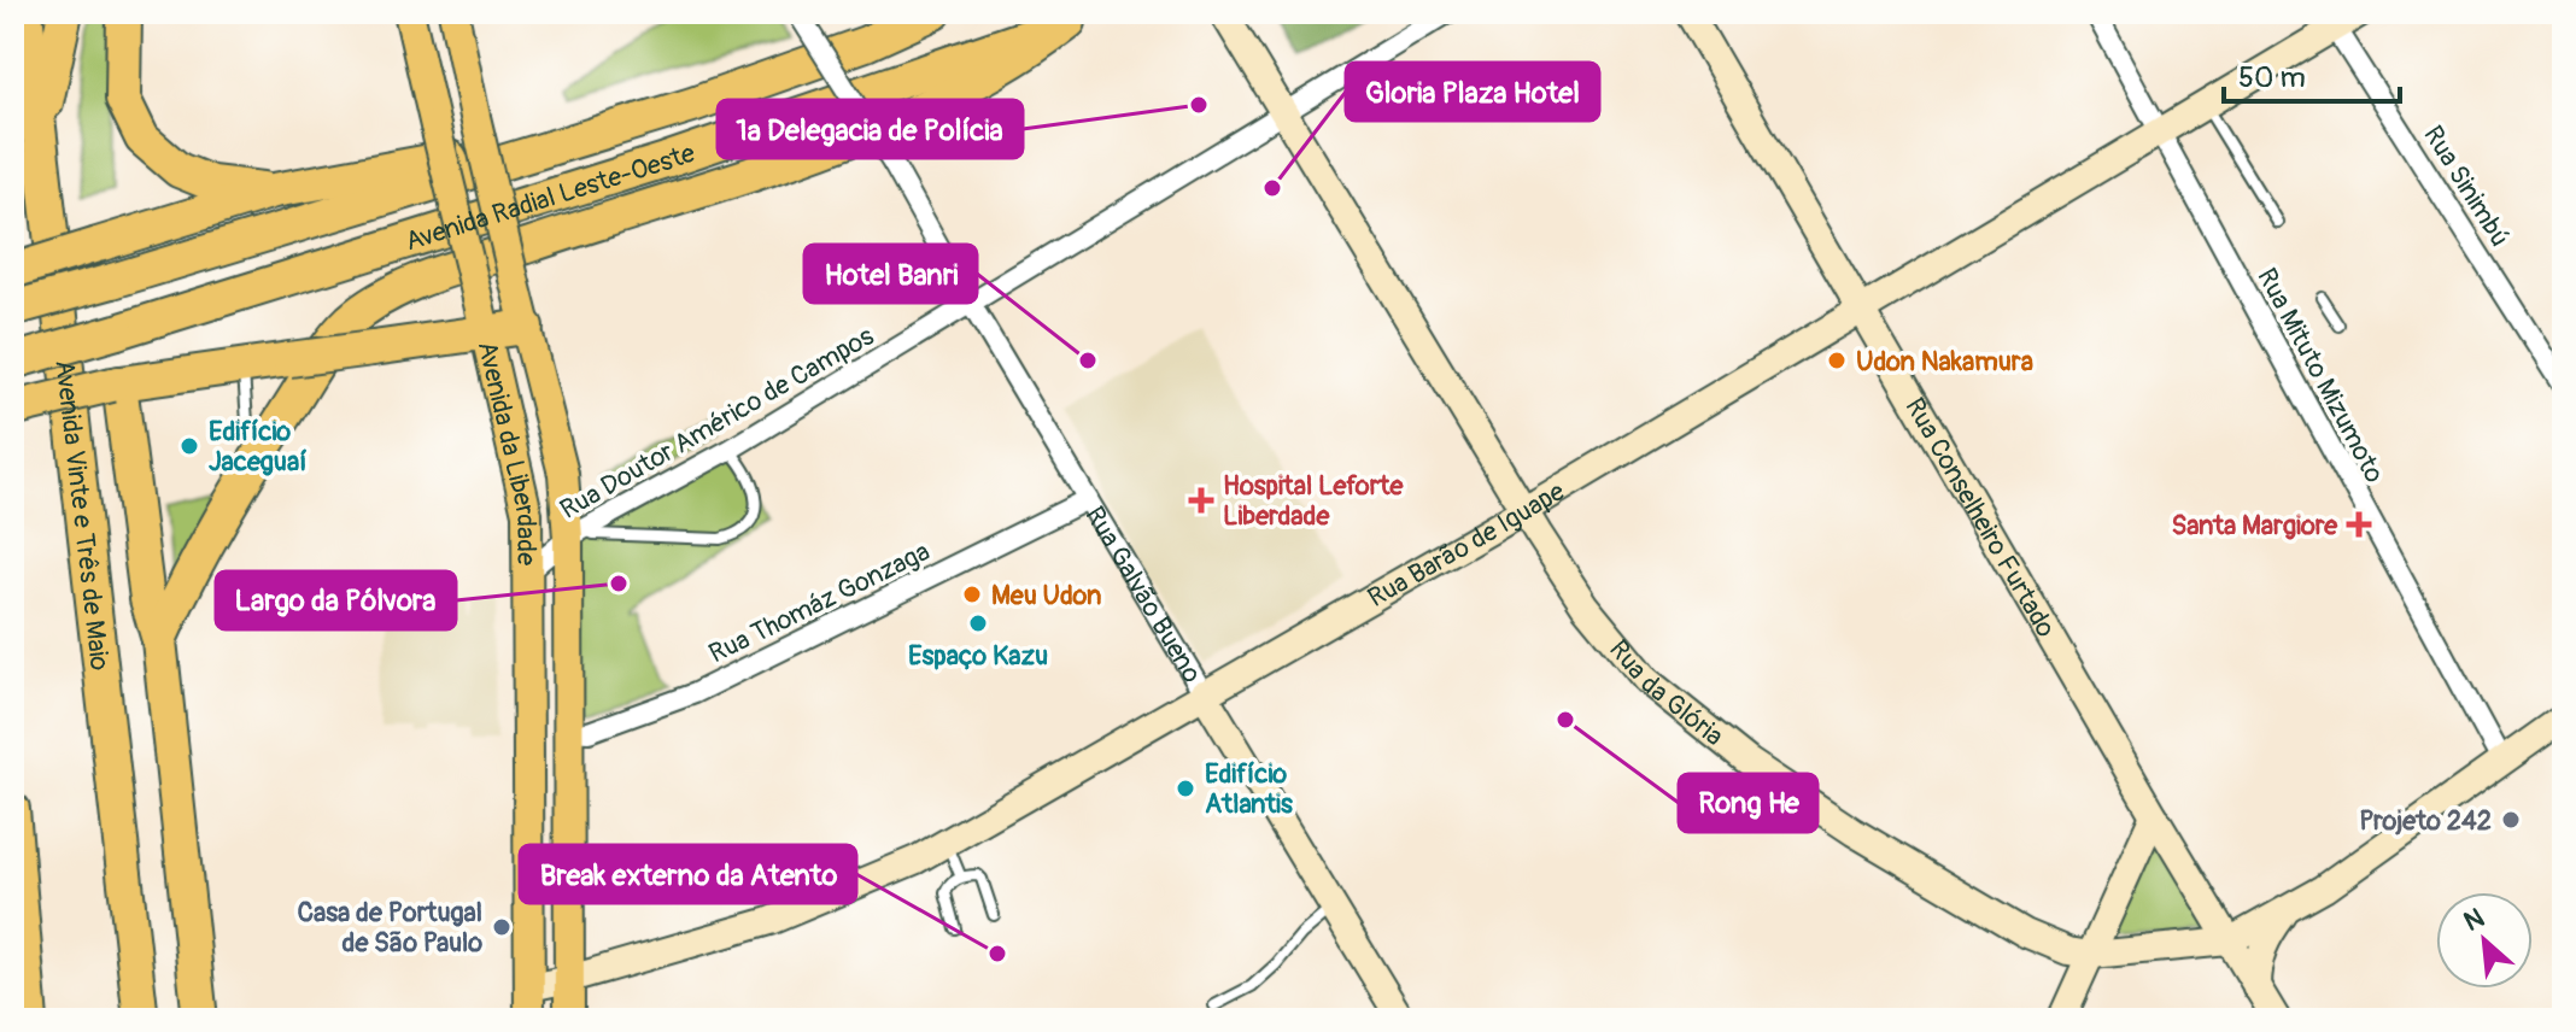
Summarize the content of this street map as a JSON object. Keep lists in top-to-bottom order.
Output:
{
  "streets": {
    "highway": ["Avenida Radial Leste-Oeste", "Avenida Vinte e Três de Maio"],
    "main road": ["Avenida da Liberdade"],
    "street": [
      "Rua Sinimbú",
      "Rua Mituto Mizumoto",
      "Rua Doutor Américo de Campos",
      "Rua Conselheiro Furtado",
      "Rua Barão de Iguape",
      "Rua Galvão Bueno",
      "Rua Thomáz Gonzaga",
      "Rua da Glória"
    ]
  },
  "crossings": [
    ["Rua Sinimbú", "Rua Barão de Iguape"],
    ["Rua Mituto Mizumoto", "Rua Barão de Iguape"],
    ["Rua Mituto Mizumoto", "Rua da Glória"],
    ["Rua Doutor Américo de Campos", "Avenida da Liberdade"],
    ["Rua Doutor Américo de Campos", "Rua Galvão Bueno"],
    ["Rua Doutor Américo de Campos", "Rua da Glória"],
    ["Avenida da Liberdade", "Rua Barão de Iguape"],
    ["Avenida da Liberdade", "Rua Thomáz Gonzaga"],
    ["Rua Conselheiro Furtado", "Rua Barão de Iguape"],
    ["Rua Conselheiro Furtado", "Rua da Glória"],
    ["Rua Barão de Iguape", "Rua Galvão Bueno"],
    ["Rua Barão de Iguape", "Rua da Glória"],
    ["Rua Galvão Bueno", "Rua Thomáz Gonzaga"]
  ],
  "places": {
    "other": [
      "1ª Delegacia de Polícia",
      "Gloria Plaza Hotel",
      "Hotel Banri",
      "Udon Nakamura",
      "Edifício Jaceguaí",
      "Largo da Pólvora",
      "Meu Udon",
      "Espaço Kazu",
      "Rong He",
      "Edifício Atlantis",
      "Projeto 242",
      "Casa de Portugal de São Paulo",
      "Break externo da Atento"
    ],
    "health": ["Hospital Leforte Liberdade", "Santa Margiore"]
  },
  "scale_bar": "50 m",
  "north": "top left"
}
